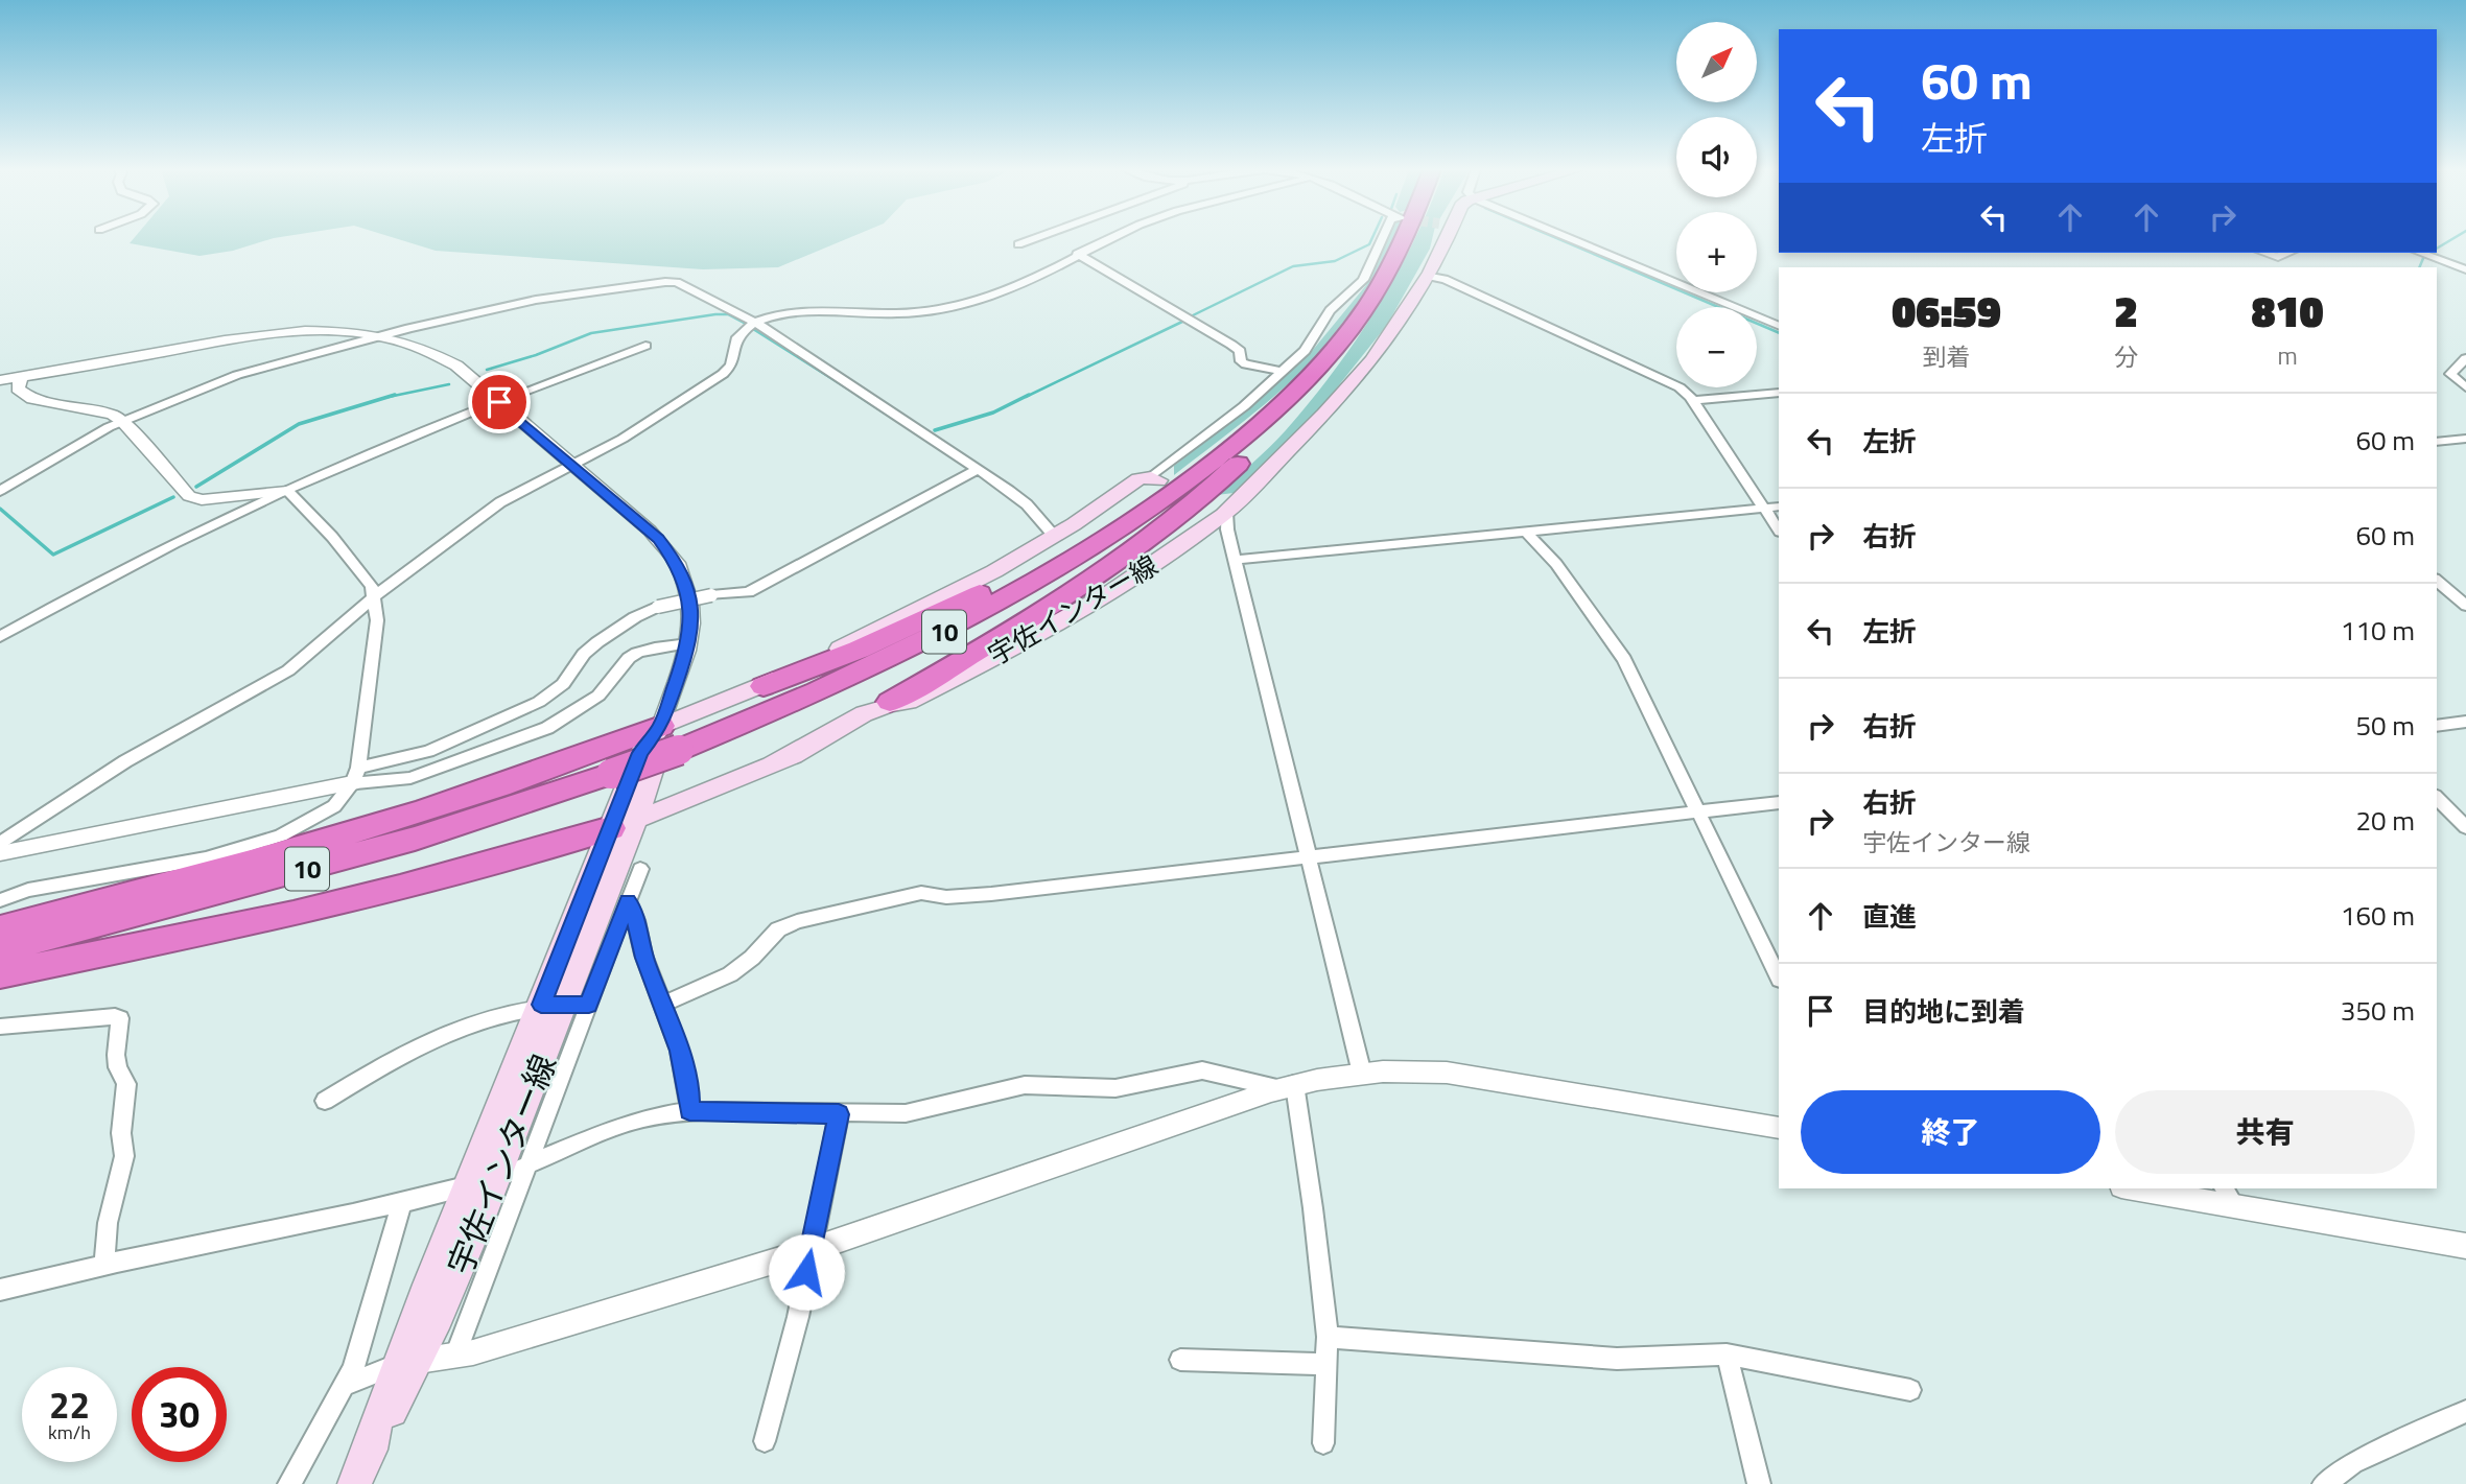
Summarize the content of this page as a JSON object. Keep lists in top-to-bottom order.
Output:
{
  "streets": {
    "highway": ["10"],
    "main road": ["宇佐インター線"]
  },
  "north": "top right",
  "page": {
    "map_buttons": ["+", "−"],
    "turn": ["60 m", "左折"],
    "eta": [
      "06:59",
      "到着",
      "2",
      "分",
      "810",
      "m"
    ],
    "list": [
      {
        "name": "左折",
        "value": "60 m"
      },
      {
        "name": "右折",
        "value": "60 m"
      },
      {
        "name": "左折",
        "value": "110 m"
      },
      {
        "name": "右折",
        "value": "50 m"
      },
      {
        "name": "右折",
        "note": "宇佐インター線",
        "value": "20 m"
      },
      {
        "name": "直進",
        "value": "160 m"
      },
      {
        "name": "目的地に到着",
        "value": "350 m"
      }
    ],
    "buttons": ["終了", "共有"],
    "speed": "22 km/h",
    "limit": "30"
  }
}
